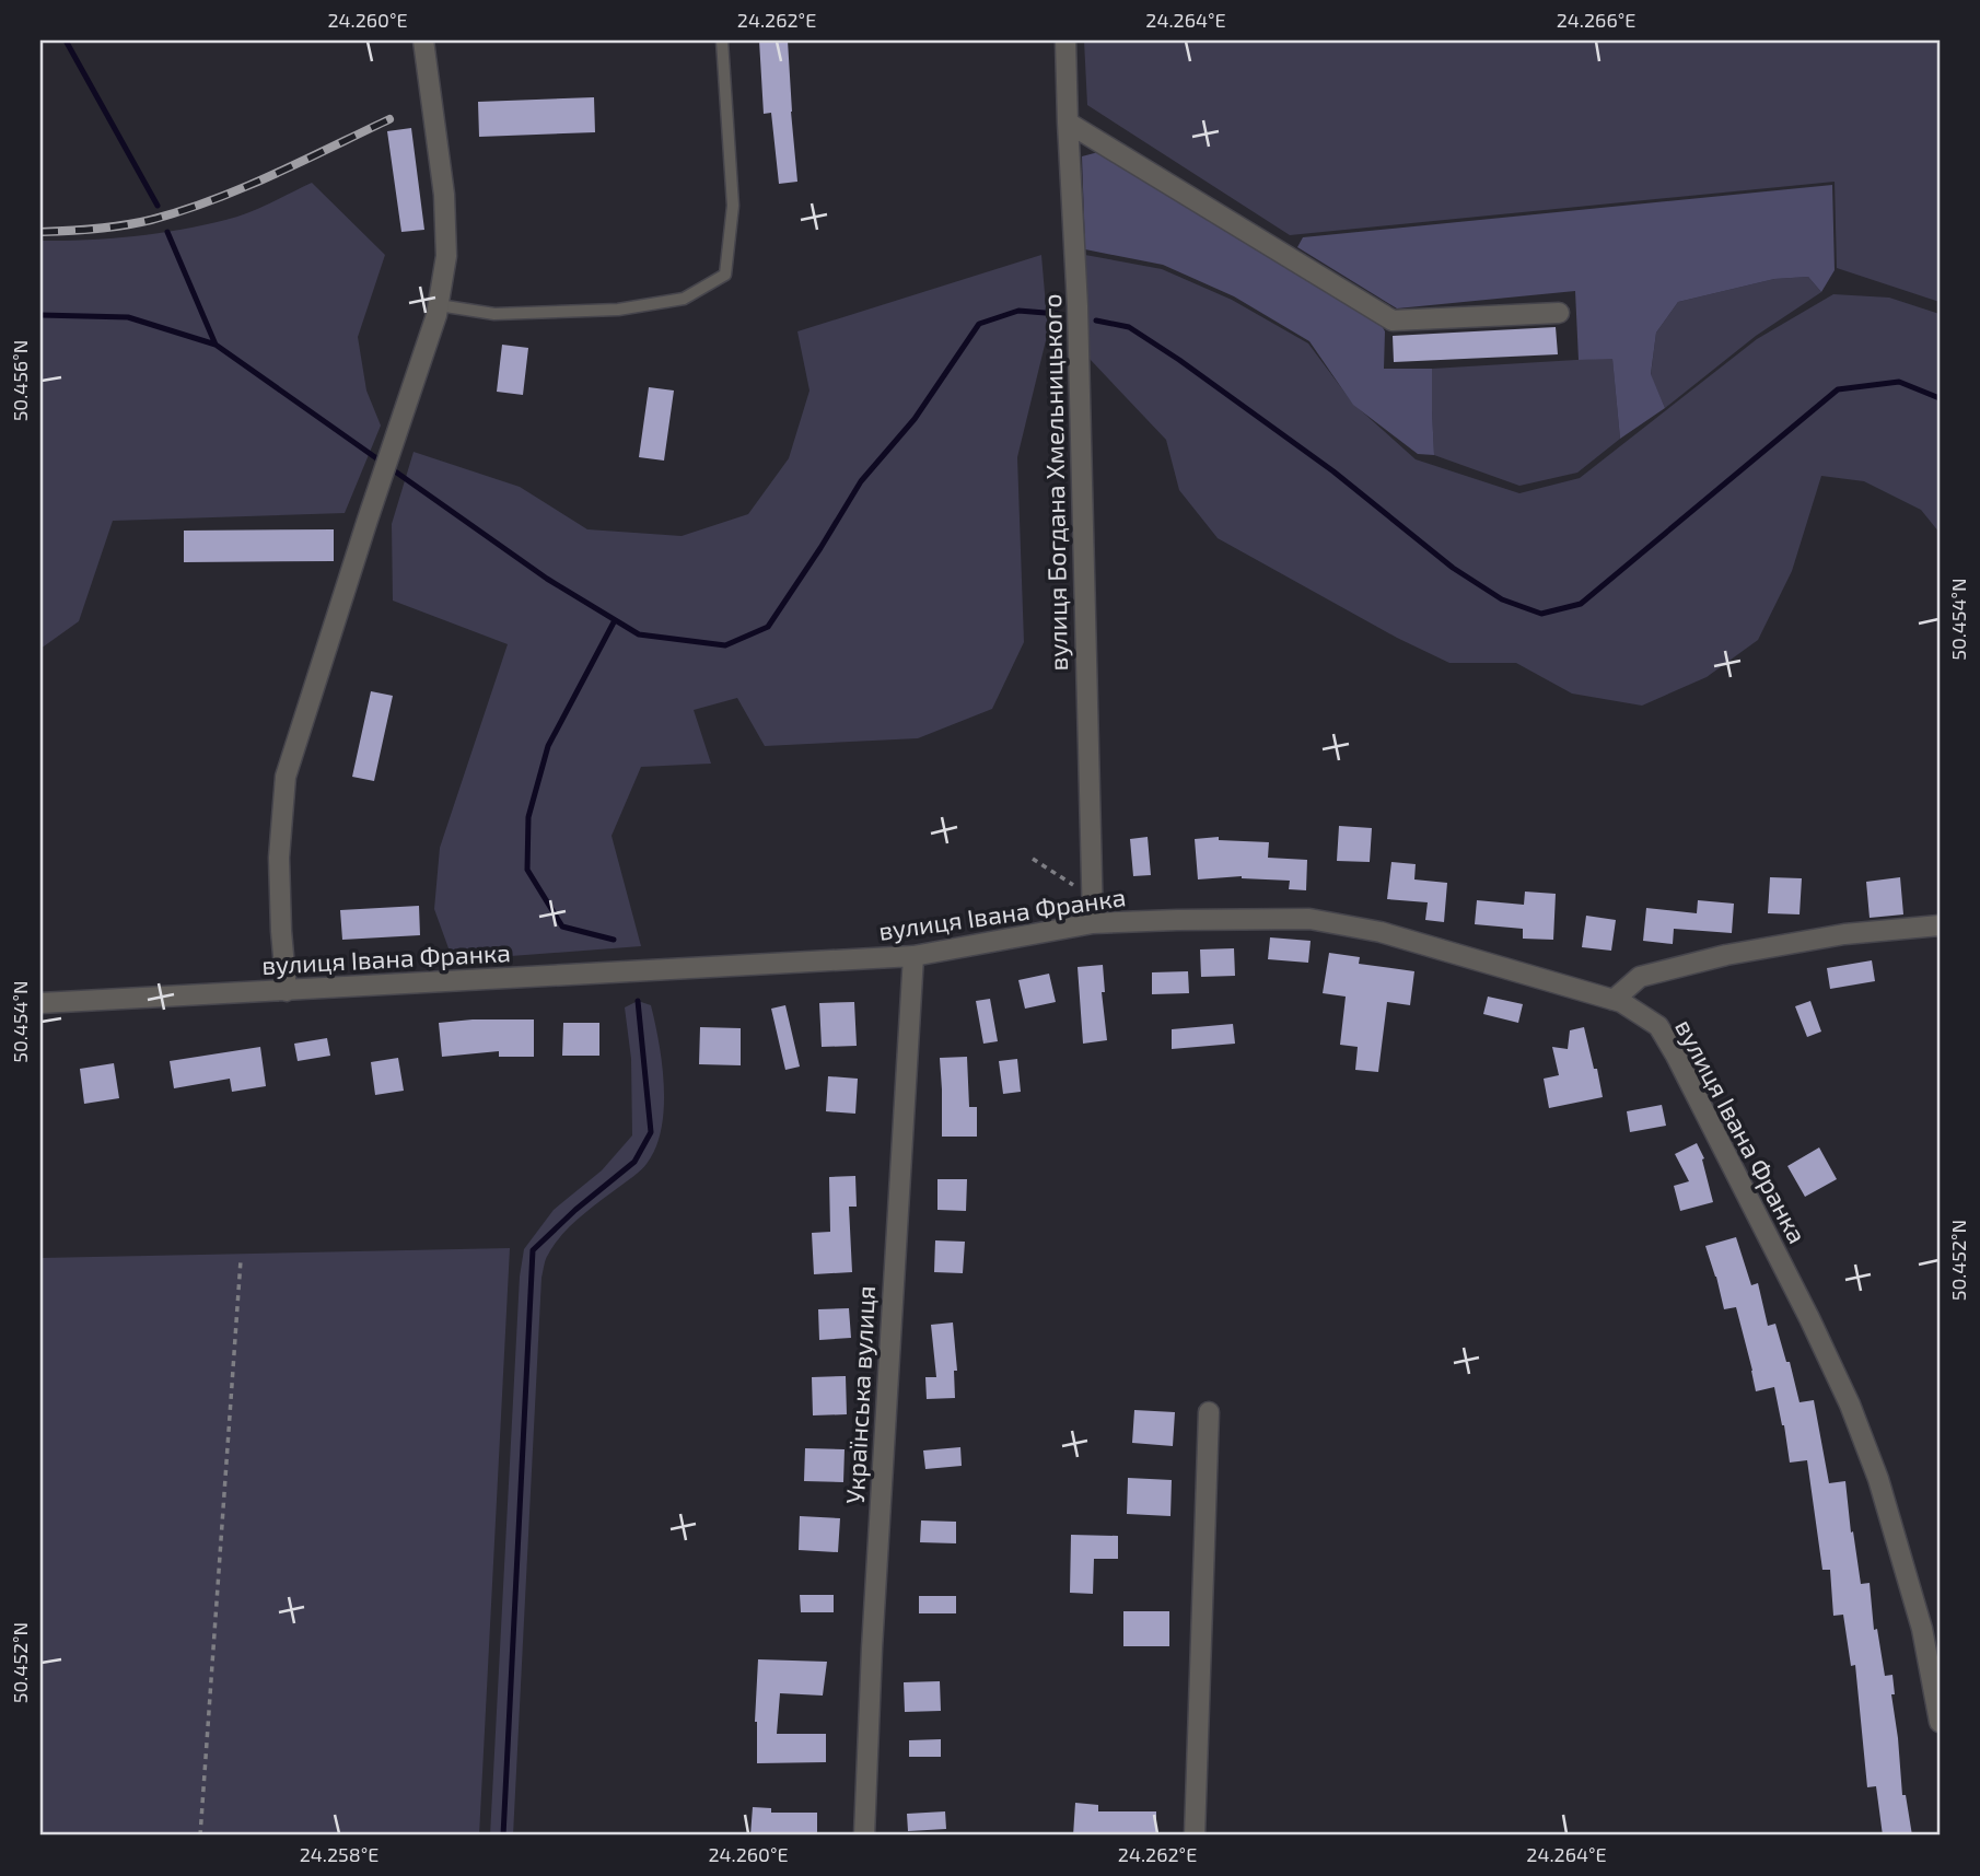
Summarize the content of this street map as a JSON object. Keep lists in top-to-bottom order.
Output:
{
  "streets": {
    "street": ["вулиця Богдана Хмельницького", "вулиця Івана Франка", "Українська вулиця"]
  },
  "crossings": [
    ["вулиця Богдана Хмельницького", "вулиця Івана Франка"],
    ["вулиця Івана Франка", "Українська вулиця"]
  ],
  "coordinates": [
    "24.260°E",
    "24.262°E",
    "24.264°E",
    "24.266°E",
    "50.456°N",
    "50.454°N",
    "50.452°N",
    "24.258°E"
  ]
}
